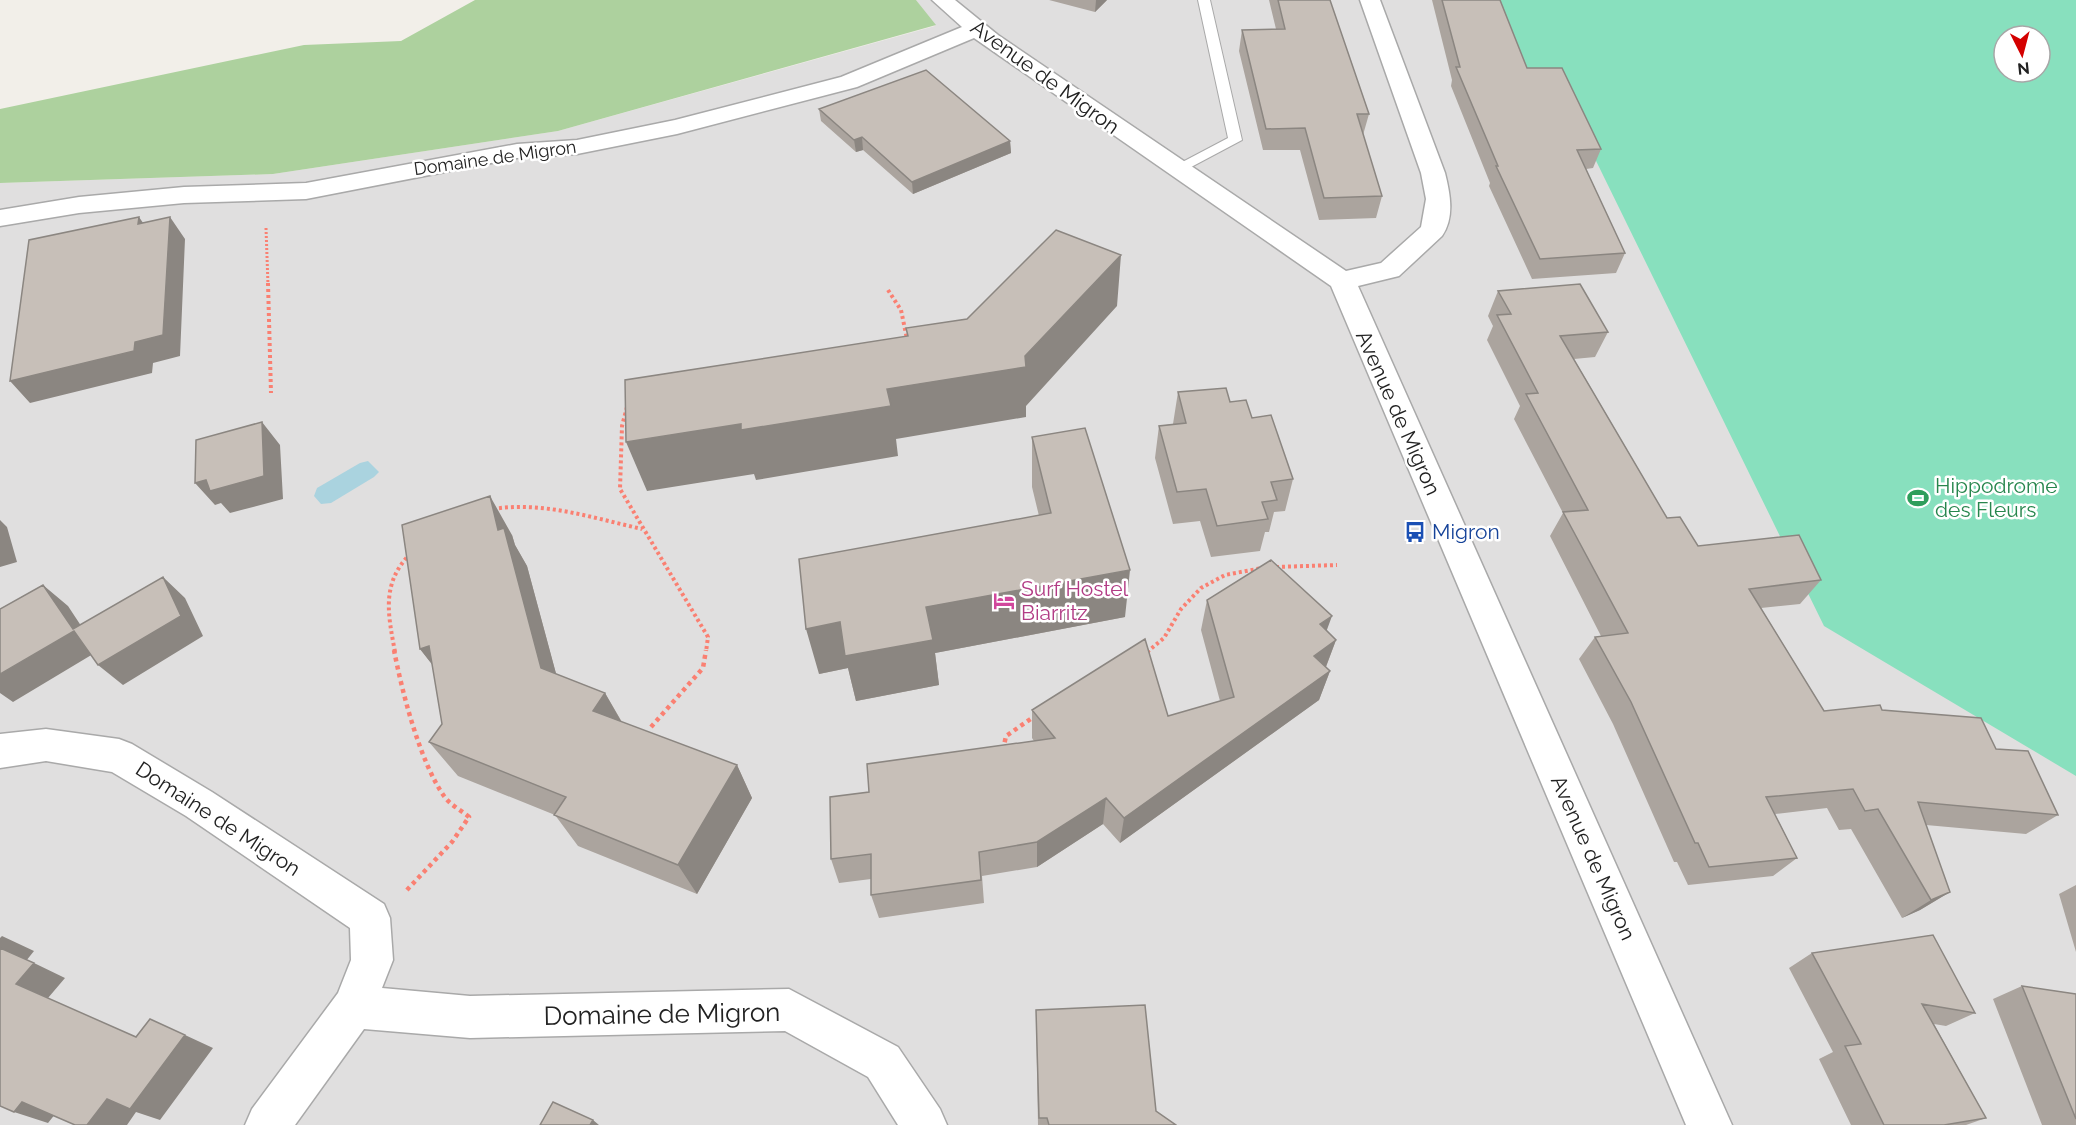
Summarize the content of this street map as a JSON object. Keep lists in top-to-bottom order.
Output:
{
  "streets": {
    "street": ["Avenue de Migron", "Domaine de Migron"]
  },
  "crossings": [
    ["Avenue de Migron", "Domaine de Migron"]
  ],
  "places": {
    "sports": ["Hippodrome des Fleurs"],
    "bus stop": ["Migron"],
    "hotel": ["Surf Hostel Biarritz"]
  },
  "north": "bottom"
}
